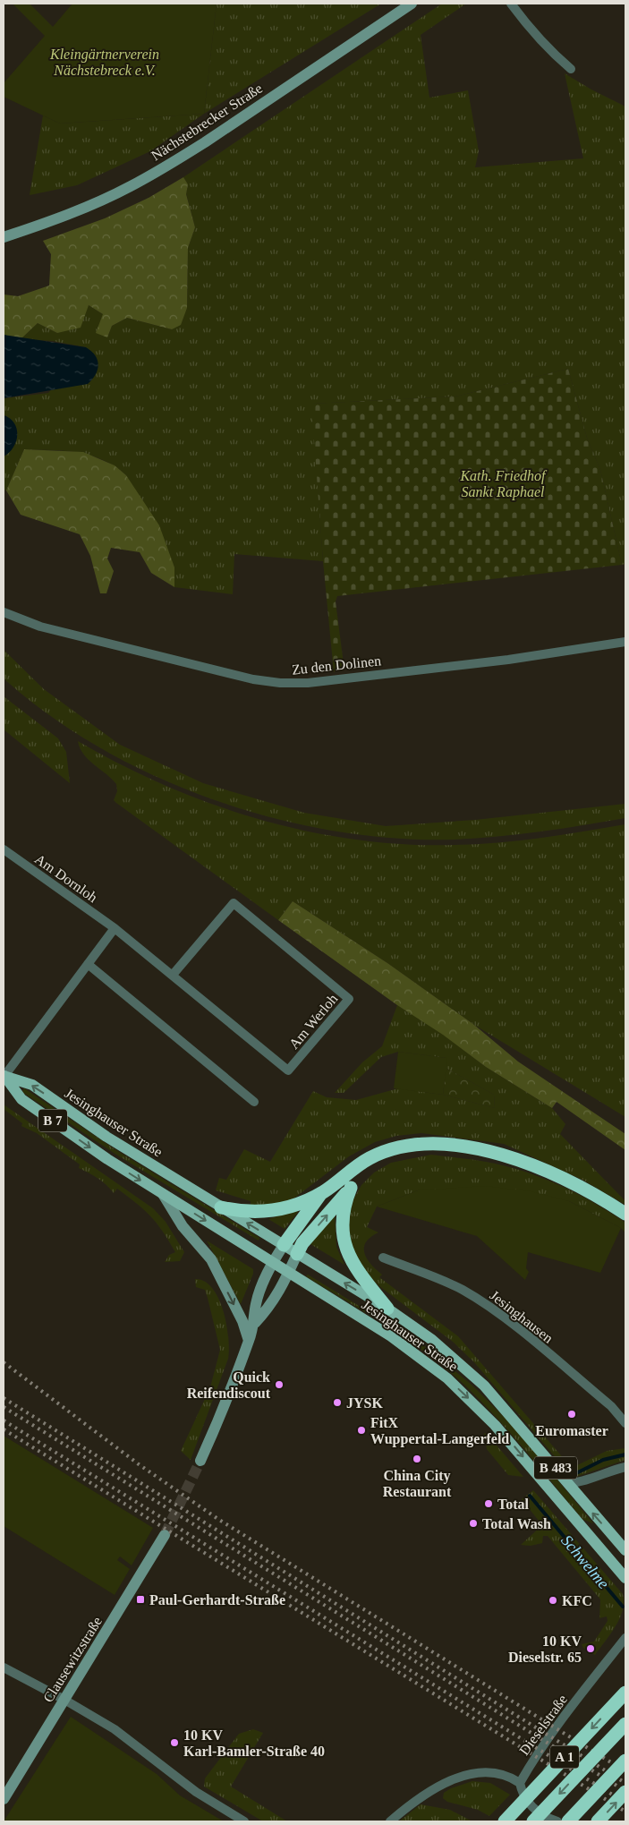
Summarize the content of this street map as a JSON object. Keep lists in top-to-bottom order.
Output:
{
  "streets": {
    "highway": ["A 1"],
    "main road": ["B 7", "Jesinghauser Straße", "B 483"],
    "street": [
      "Nächstebrecker Straße",
      "Zu den Dolinen",
      "Am Dornloh",
      "Am Werloh",
      "Jesinghausen",
      "Clausewitzstraße",
      "Dieselstraße"
    ]
  },
  "crossings": [
    ["Am Dornloh", "Am Werloh"]
  ],
  "water": ["Schwelme"],
  "parks": ["Kleingärtnerverein Nächstebreck e.V.", "Kath. Friedhof Sankt Raphael"],
  "places": {
    "other": [
      "Quick Reifendiscout",
      "JYSK",
      "Euromaster",
      "FitX Wuppertal-Langerfeld",
      "China City Restaurant",
      "Total",
      "Total Wash",
      "KFC",
      "10 KV Dieselstr. 65",
      "10 KV Karl-Bamler-Straße 40"
    ],
    "transit": ["Paul-Gerhardt-Straße"]
  }
}
